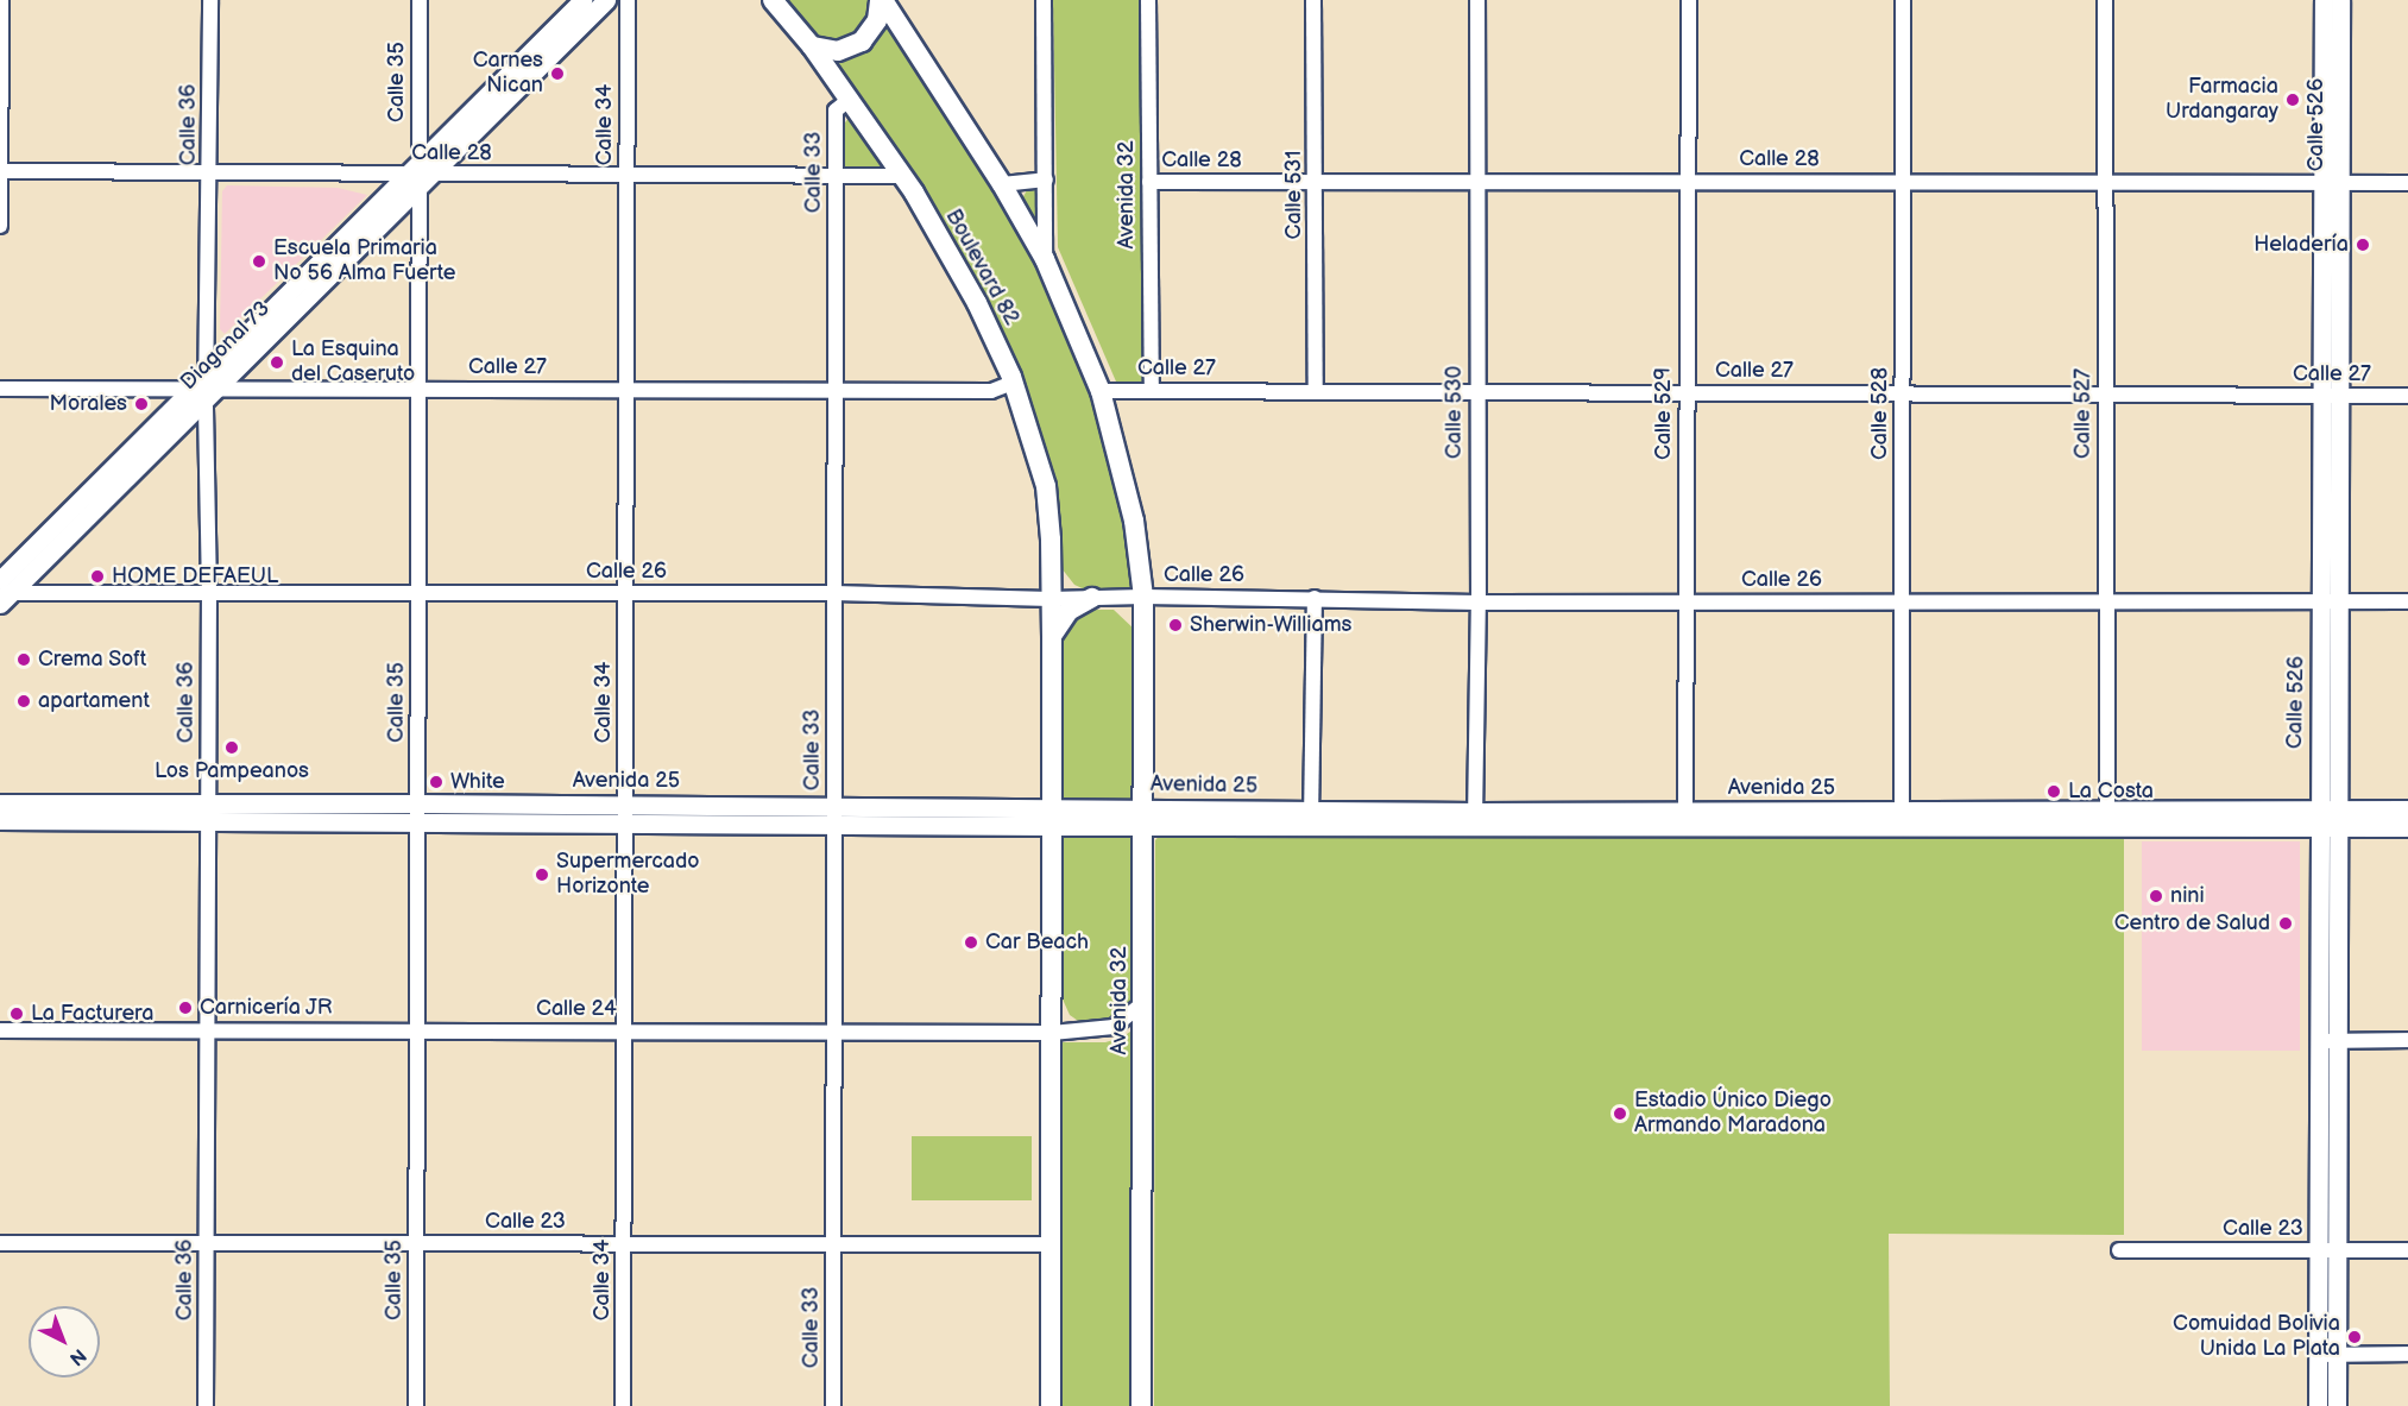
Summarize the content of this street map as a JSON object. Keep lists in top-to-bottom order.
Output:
{
  "streets": {
    "highway": ["Avenida 32", "Boulevard 82"],
    "main road": ["Calle 526", "Diagonal 73", "Avenida 25"],
    "street": [
      "Calle 35",
      "Calle 36",
      "Calle 34",
      "Calle 28",
      "Calle 33",
      "Calle 531",
      "Calle 27",
      "Calle 530",
      "Calle 529",
      "Calle 528",
      "Calle 527",
      "Calle 26",
      "Calle 24",
      "Calle 23"
    ]
  },
  "crossings": [
    ["Calle 35", "Calle 28"],
    ["Calle 35", "Diagonal 73"],
    ["Calle 35", "Calle 27"],
    ["Calle 35", "Calle 26"],
    ["Calle 35", "Avenida 25"],
    ["Calle 35", "Calle 24"],
    ["Calle 35", "Calle 23"],
    ["Calle 36", "Calle 28"],
    ["Calle 36", "Diagonal 73"],
    ["Calle 36", "Calle 27"],
    ["Calle 36", "Calle 26"],
    ["Calle 36", "Avenida 25"],
    ["Calle 36", "Calle 24"],
    ["Calle 36", "Calle 23"],
    ["Calle 34", "Calle 28"],
    ["Calle 34", "Calle 27"],
    ["Calle 34", "Calle 26"],
    ["Calle 34", "Avenida 25"],
    ["Calle 34", "Calle 24"],
    ["Calle 34", "Calle 23"],
    ["Calle 526", "Calle 28"],
    ["Calle 526", "Calle 27"],
    ["Calle 526", "Calle 26"],
    ["Calle 526", "Avenida 25"],
    ["Calle 526", "Calle 23"],
    ["Calle 28", "Calle 33"],
    ["Calle 28", "Avenida 32"],
    ["Calle 28", "Calle 531"],
    ["Calle 28", "Boulevard 82"],
    ["Calle 28", "Diagonal 73"],
    ["Calle 28", "Calle 530"],
    ["Calle 28", "Calle 529"],
    ["Calle 28", "Calle 528"],
    ["Calle 28", "Calle 527"],
    ["Calle 33", "Boulevard 82"],
    ["Calle 33", "Calle 27"],
    ["Calle 33", "Calle 26"],
    ["Calle 33", "Avenida 25"],
    ["Calle 33", "Calle 24"],
    ["Calle 33", "Calle 23"],
    ["Avenida 32", "Calle 27"],
    ["Avenida 32", "Calle 26"],
    ["Avenida 32", "Avenida 25"],
    ["Avenida 32", "Calle 24"],
    ["Calle 531", "Calle 27"],
    ["Boulevard 82", "Calle 27"],
    ["Boulevard 82", "Calle 26"],
    ["Diagonal 73", "Calle 27"],
    ["Diagonal 73", "Calle 26"],
    ["Calle 27", "Calle 530"],
    ["Calle 27", "Calle 529"],
    ["Calle 27", "Calle 528"],
    ["Calle 27", "Calle 527"],
    ["Calle 530", "Calle 26"],
    ["Calle 530", "Avenida 25"],
    ["Calle 529", "Calle 26"],
    ["Calle 529", "Avenida 25"],
    ["Calle 528", "Calle 26"],
    ["Calle 528", "Avenida 25"],
    ["Calle 527", "Calle 26"],
    ["Calle 527", "Avenida 25"]
  ],
  "places": [
    "Carnes Nican",
    "Farmacia Urdangaray",
    "Heladería",
    "Escuela Primaria No 56 Alma Fuerte",
    "La Esquina del Caseruto",
    "Morales",
    "HOME DEFAEUL",
    "Sherwin-Williams",
    "Crema Soft",
    "apartament",
    "Los Pampeanos",
    "White",
    "La Costa",
    "Supermercado Horizonte",
    "nini",
    "Centro de Salud",
    "Car Beach",
    "Carnicería JR",
    "La Facturera",
    "Estadio Único Diego Armando Maradona",
    "Comuidad Bolivia Unida La Plata"
  ],
  "north": "bottom right"
}
